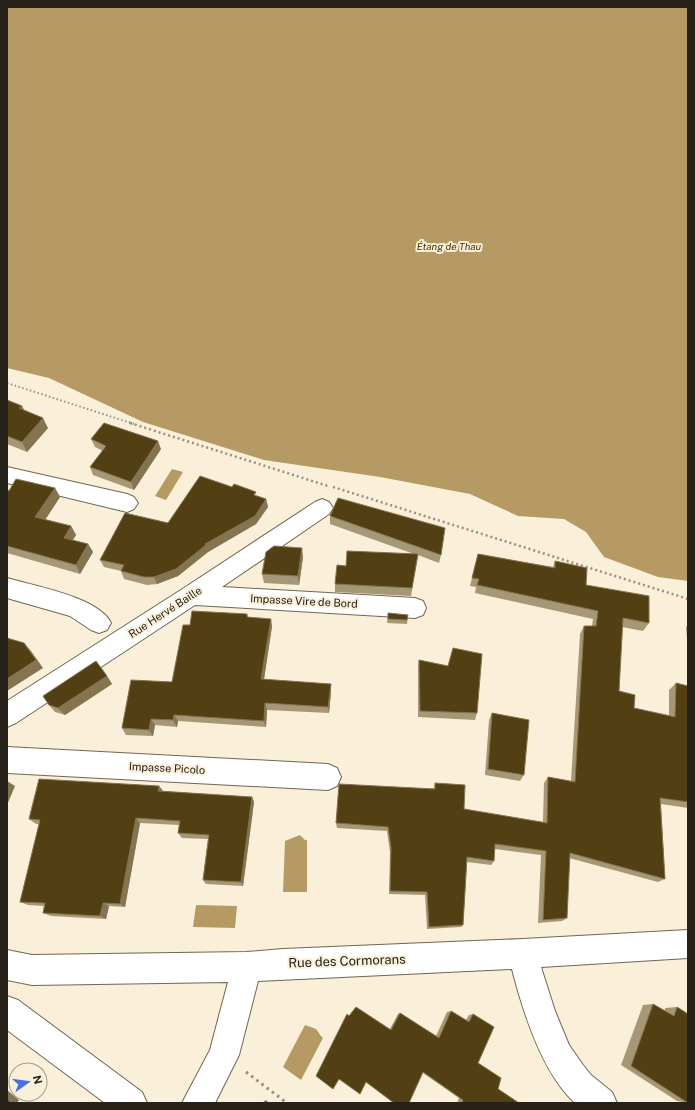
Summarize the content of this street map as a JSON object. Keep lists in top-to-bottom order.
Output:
{
  "streets": {
    "street": [
      "Impasse Vire de Bord",
      "Rue Hervé Baille",
      "Impasse Picolo",
      "Rue des Cormorans"
    ]
  },
  "crossings": [
    ["Impasse Vire de Bord", "Rue Hervé Baille"]
  ],
  "water": ["Étang de Thau"],
  "north": "right"
}
